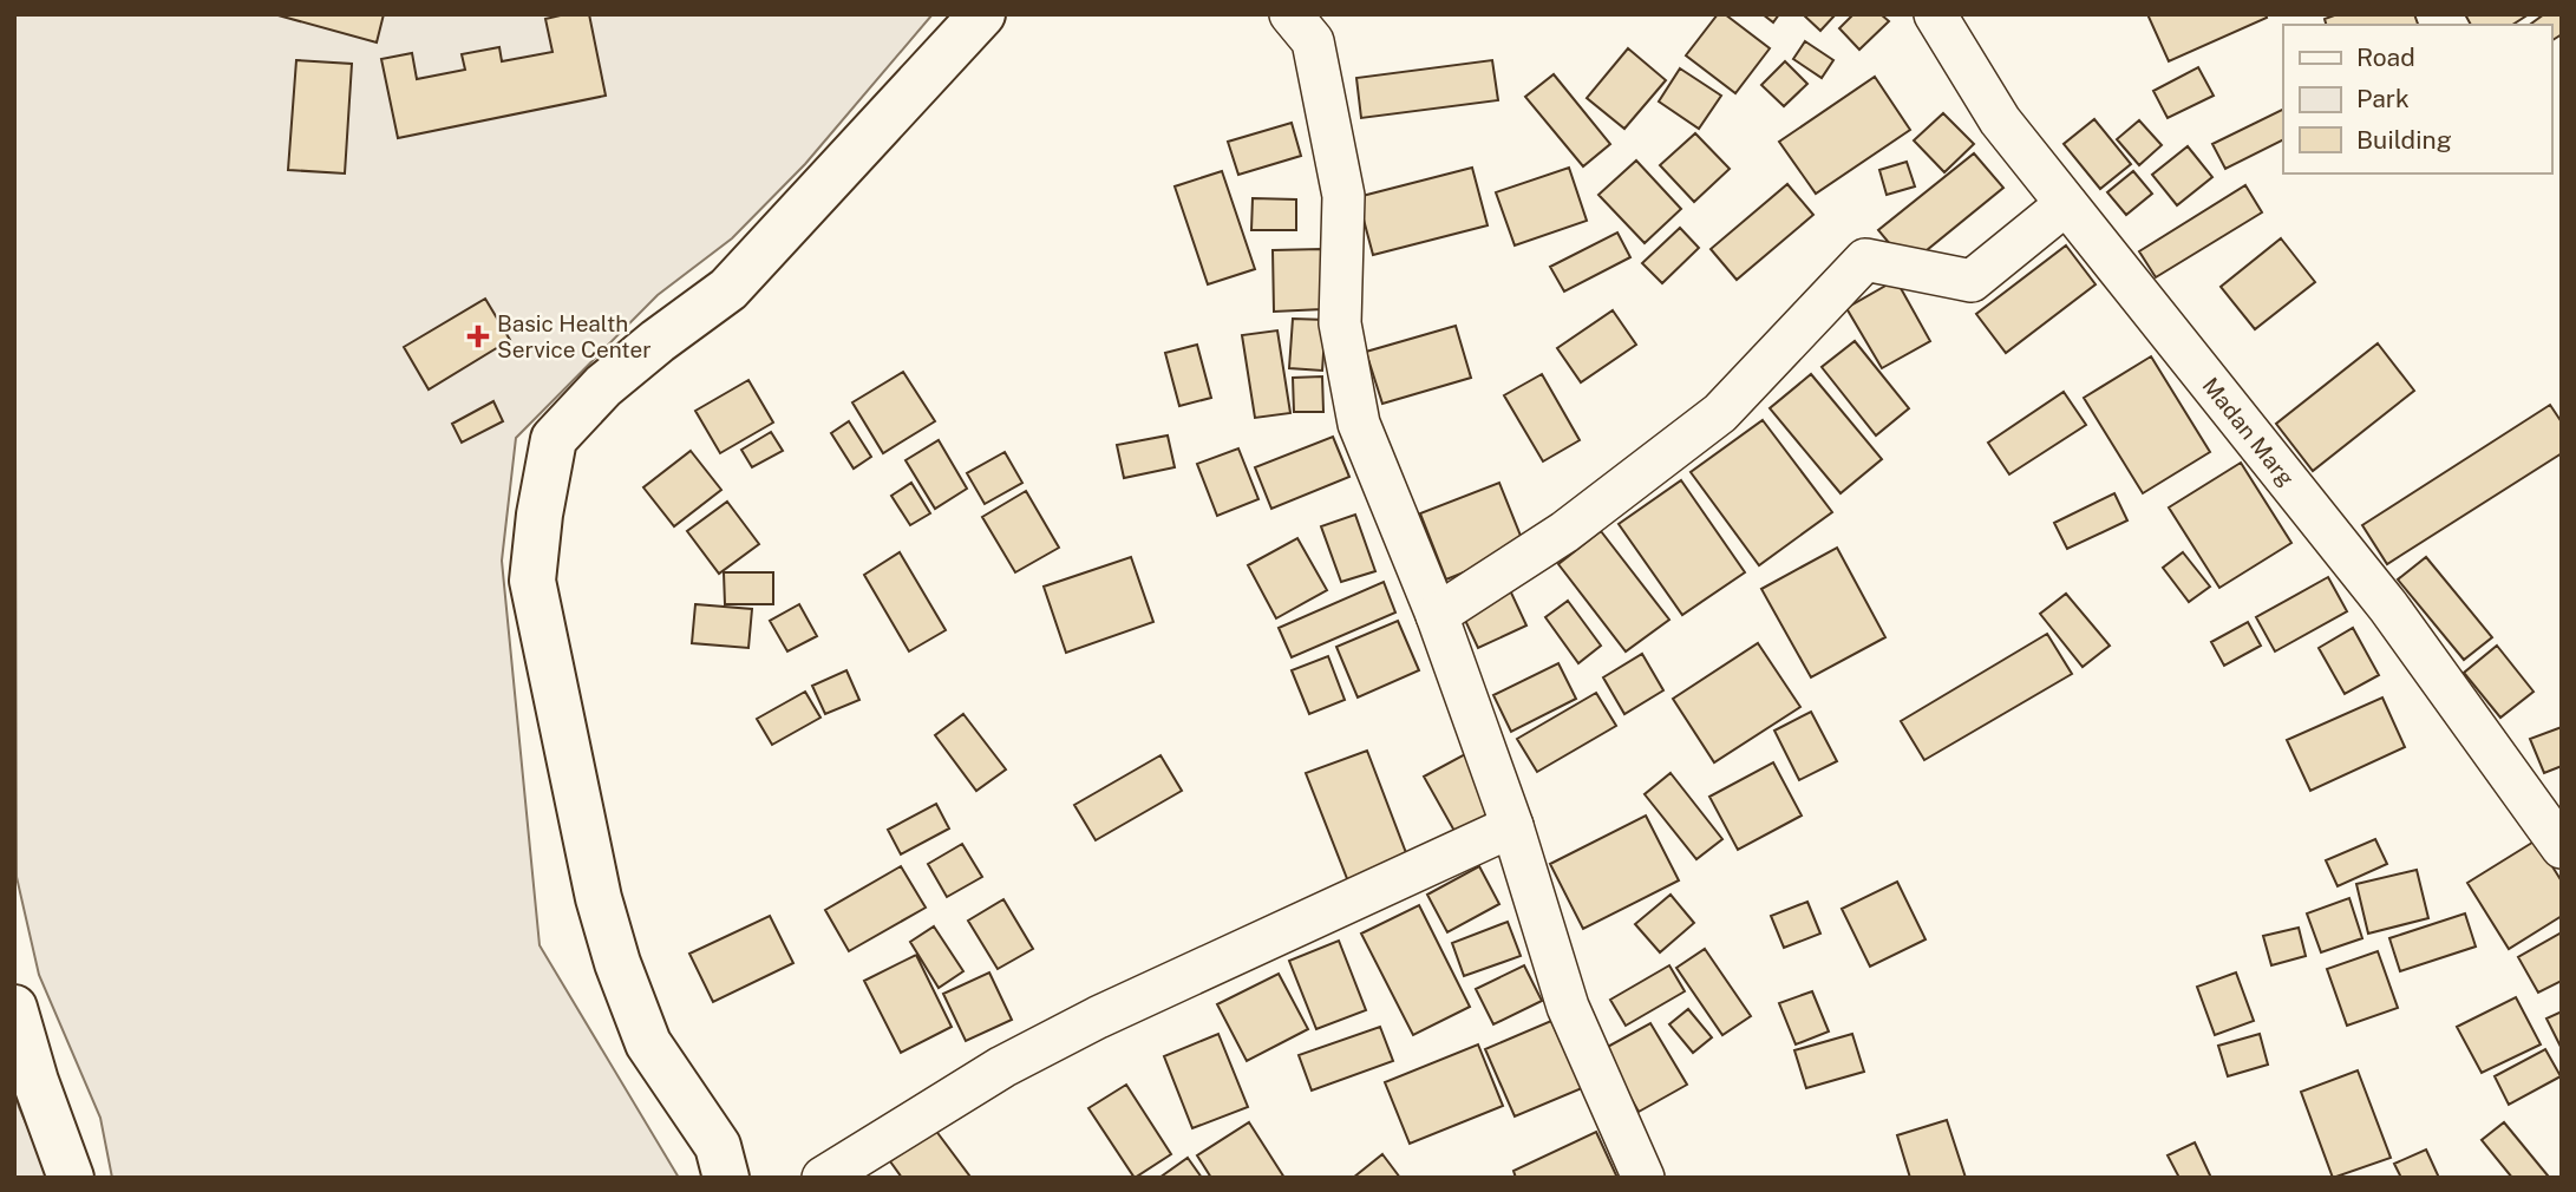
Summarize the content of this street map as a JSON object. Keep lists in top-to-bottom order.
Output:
{
  "streets": {
    "street": ["Madan Marg"]
  },
  "places": {
    "health": ["Basic Health Service Center"]
  },
  "legend": ["Road", "Park", "Building"]
}
